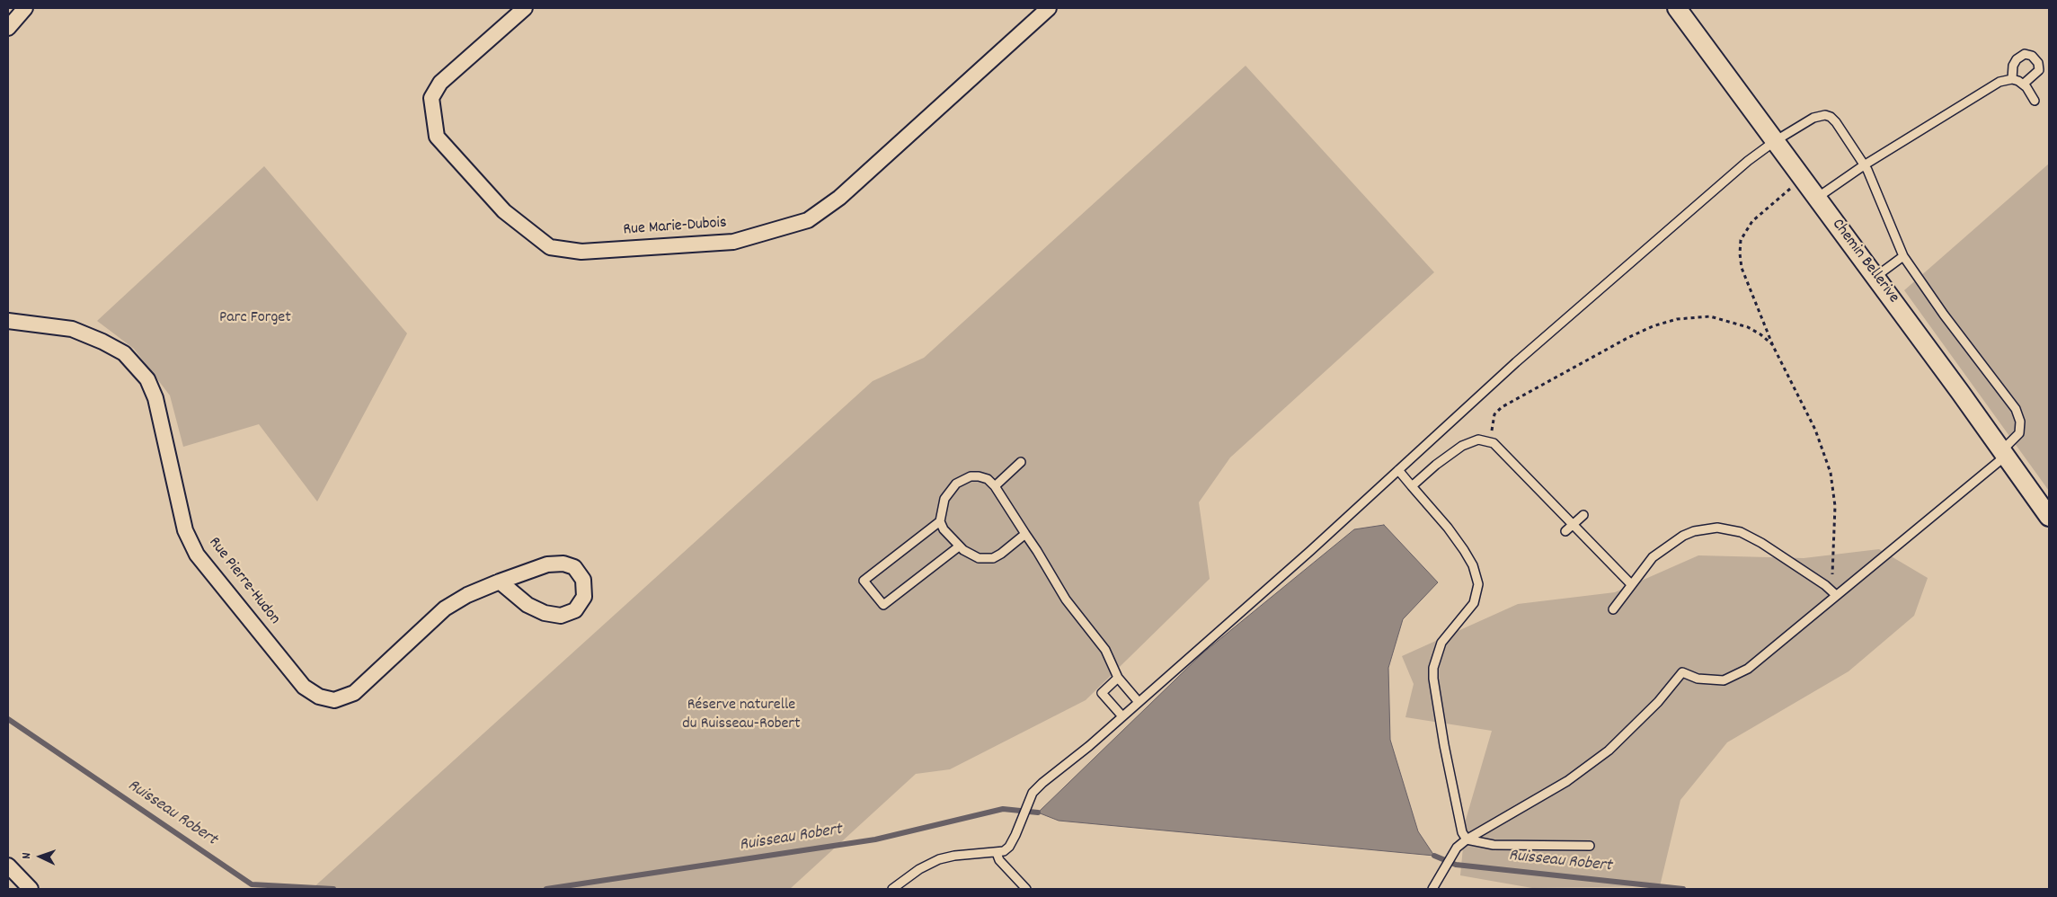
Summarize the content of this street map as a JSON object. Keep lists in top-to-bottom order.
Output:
{
  "streets": {
    "street": ["Rue Marie-Dubois", "Chemin Bellerive", "Rue Pierre-Hudon"]
  },
  "water": ["Ruisseau Robert"],
  "parks": ["Parc Forget", "Réserve naturelle du Ruisseau-Robert"],
  "north": "left"
}
